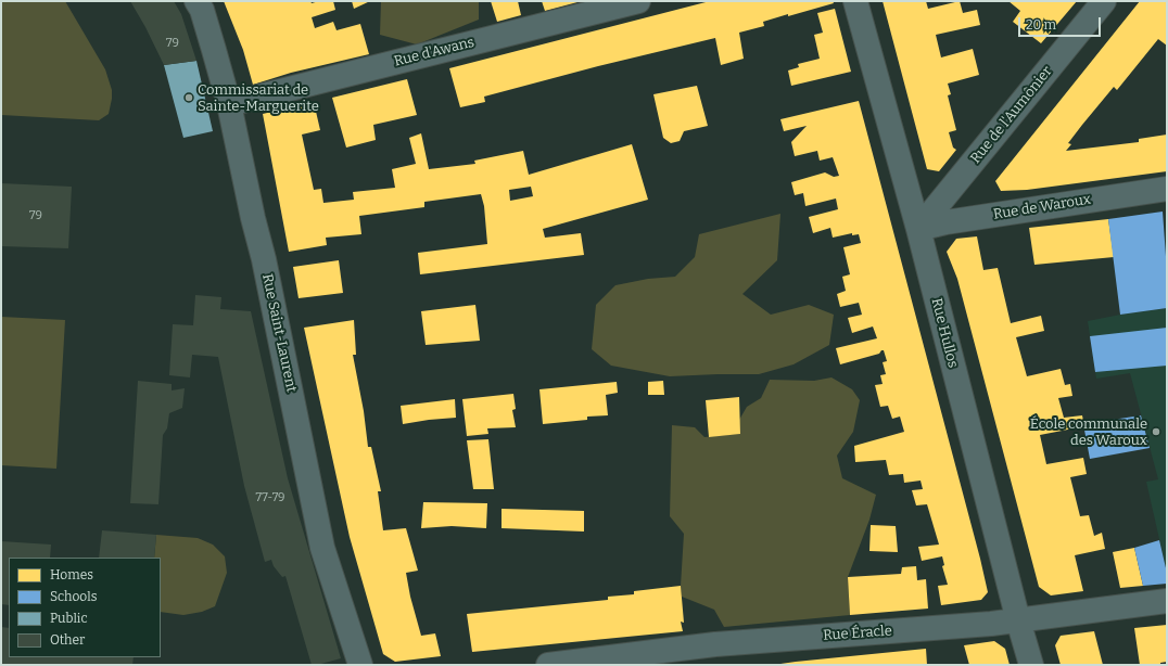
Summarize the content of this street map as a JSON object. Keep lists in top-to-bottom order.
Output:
{
  "streets": {
    "street": [
      "Rue d'Awans",
      "Rue de l'Aumônier",
      "Rue de Waroux",
      "Rue Saint-Laurent",
      "Rue Hullos",
      "Rue Éracle"
    ]
  },
  "crossings": [
    ["Rue d'Awans", "Rue Saint-Laurent"],
    ["Rue de l'Aumônier", "Rue de Waroux"],
    ["Rue de l'Aumônier", "Rue Hullos"],
    ["Rue de Waroux", "Rue Hullos"],
    ["Rue Hullos", "Rue Éracle"]
  ],
  "places": ["Commissariat de Sainte-Marguerite", "École communale des Waroux"],
  "house_numbers": ["79", "79", "77-79"],
  "legend": [
    "Homes",
    "Schools",
    "Public",
    "Other"
  ],
  "scale_bar": "20 m"
}
